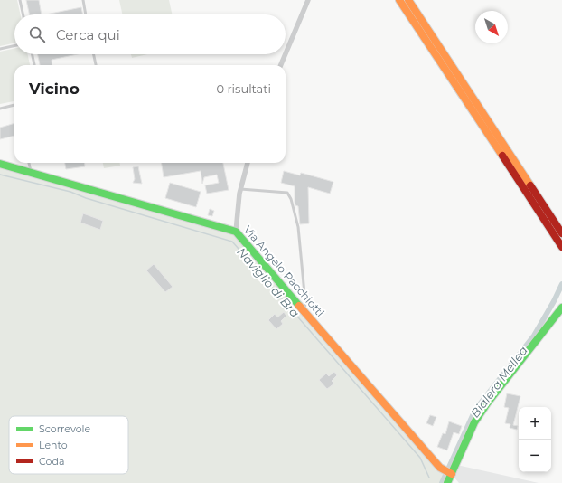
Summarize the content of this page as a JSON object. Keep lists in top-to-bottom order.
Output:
{
  "streets": {
    "main road": ["Via Angelo Pacchiotti"]
  },
  "water": ["Naviglio di Bra", "Bialera Mellea"],
  "legend": ["Scorrevole", "Lento", "Coda"],
  "north": "bottom right",
  "page": {
    "search": "Cerca qui",
    "heading": ["Vicino", "0 risultati"],
    "map_buttons": ["+", "−"]
  }
}
